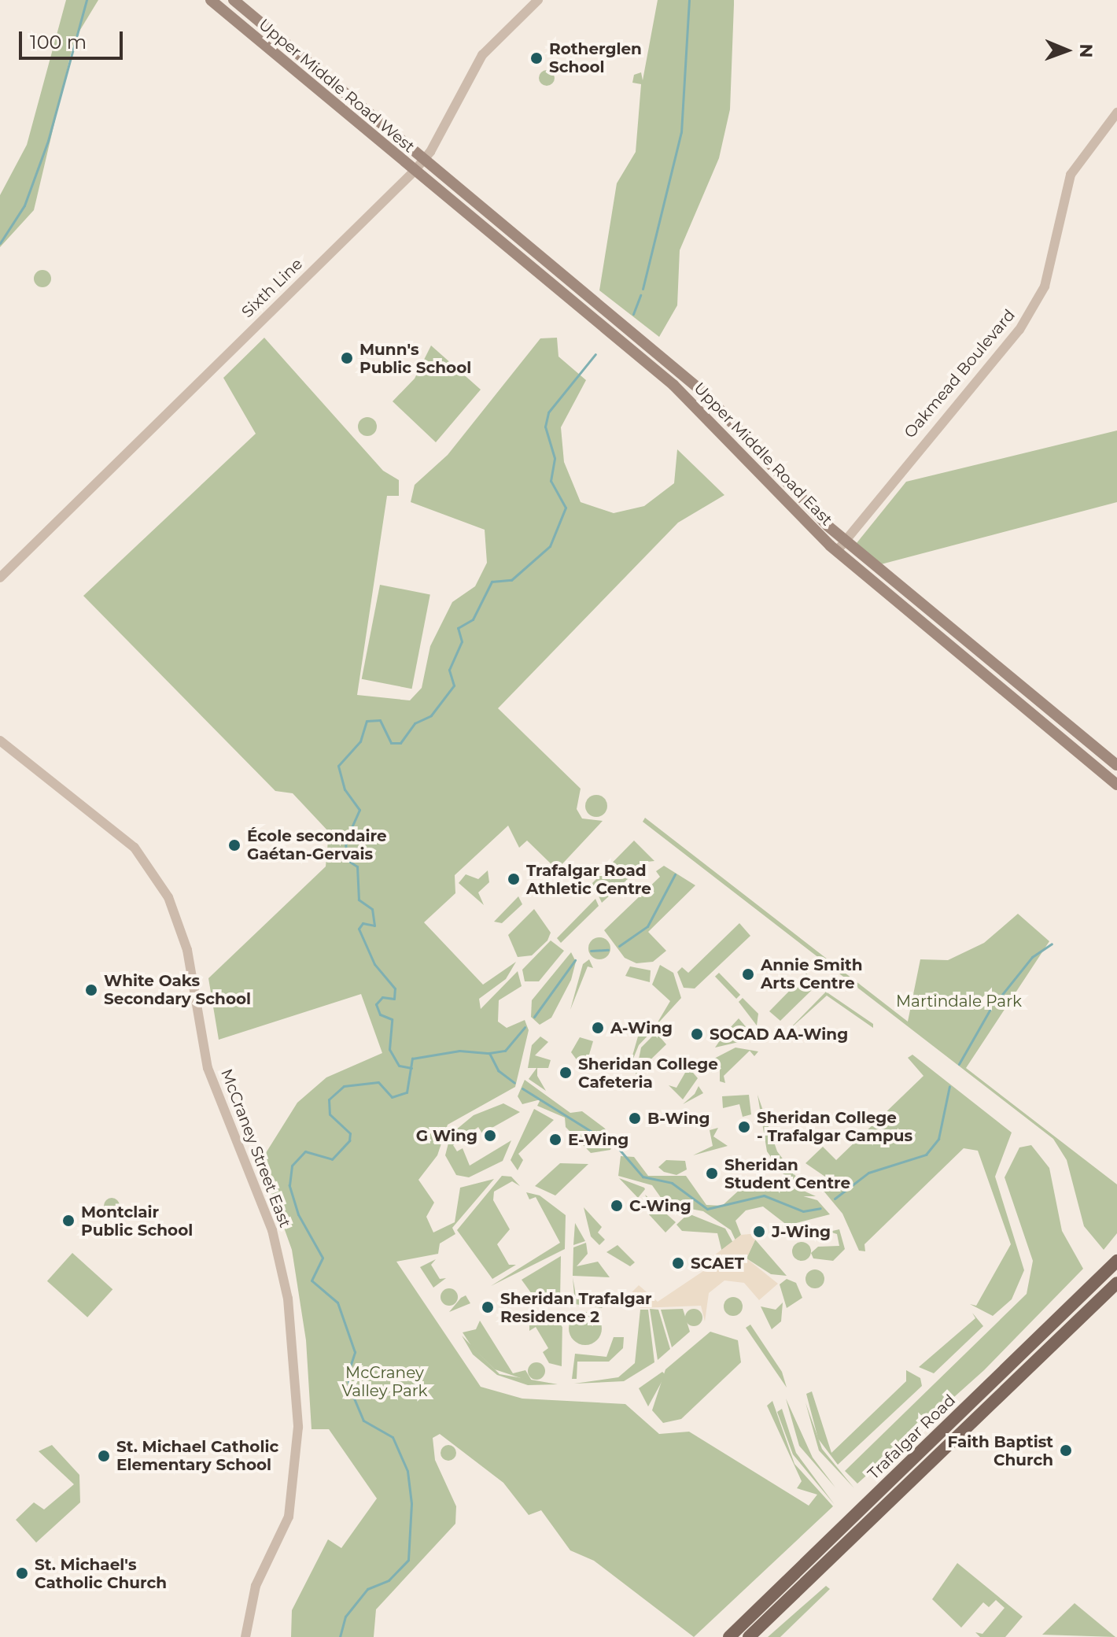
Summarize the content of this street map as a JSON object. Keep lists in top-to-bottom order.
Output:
{
  "streets": {
    "main road": ["Upper Middle Road West", "Upper Middle Road East", "Trafalgar Road"],
    "street": ["Sixth Line", "Oakmead Boulevard", "McCraney Street East"]
  },
  "crossings": [
    ["Upper Middle Road West", "Sixth Line"],
    ["Upper Middle Road West", "Upper Middle Road East"],
    ["Sixth Line", "Upper Middle Road East"],
    ["Oakmead Boulevard", "Upper Middle Road East"]
  ],
  "parks": ["Martindale Park", "McCraney Valley Park"],
  "places": [
    "Rotherglen School",
    "Munn's Public School",
    "École secondaire Gaétan-Gervais",
    "Trafalgar Road Athletic Centre",
    "Annie Smith Arts Centre",
    "White Oaks Secondary School",
    "A-Wing",
    "SOCAD AA-Wing",
    "Sheridan College Cafeteria",
    "B-Wing",
    "Sheridan College - Trafalgar Campus",
    "G Wing",
    "E-Wing",
    "Sheridan Student Centre",
    "C-Wing",
    "Montclair Public School",
    "J-Wing",
    "SCAET",
    "Sheridan Trafalgar Residence 2",
    "Faith Baptist Church",
    "St. Michael Catholic Elementary School",
    "St. Michael's Catholic Church"
  ],
  "scale_bar": "100 m",
  "north": "right"
}
